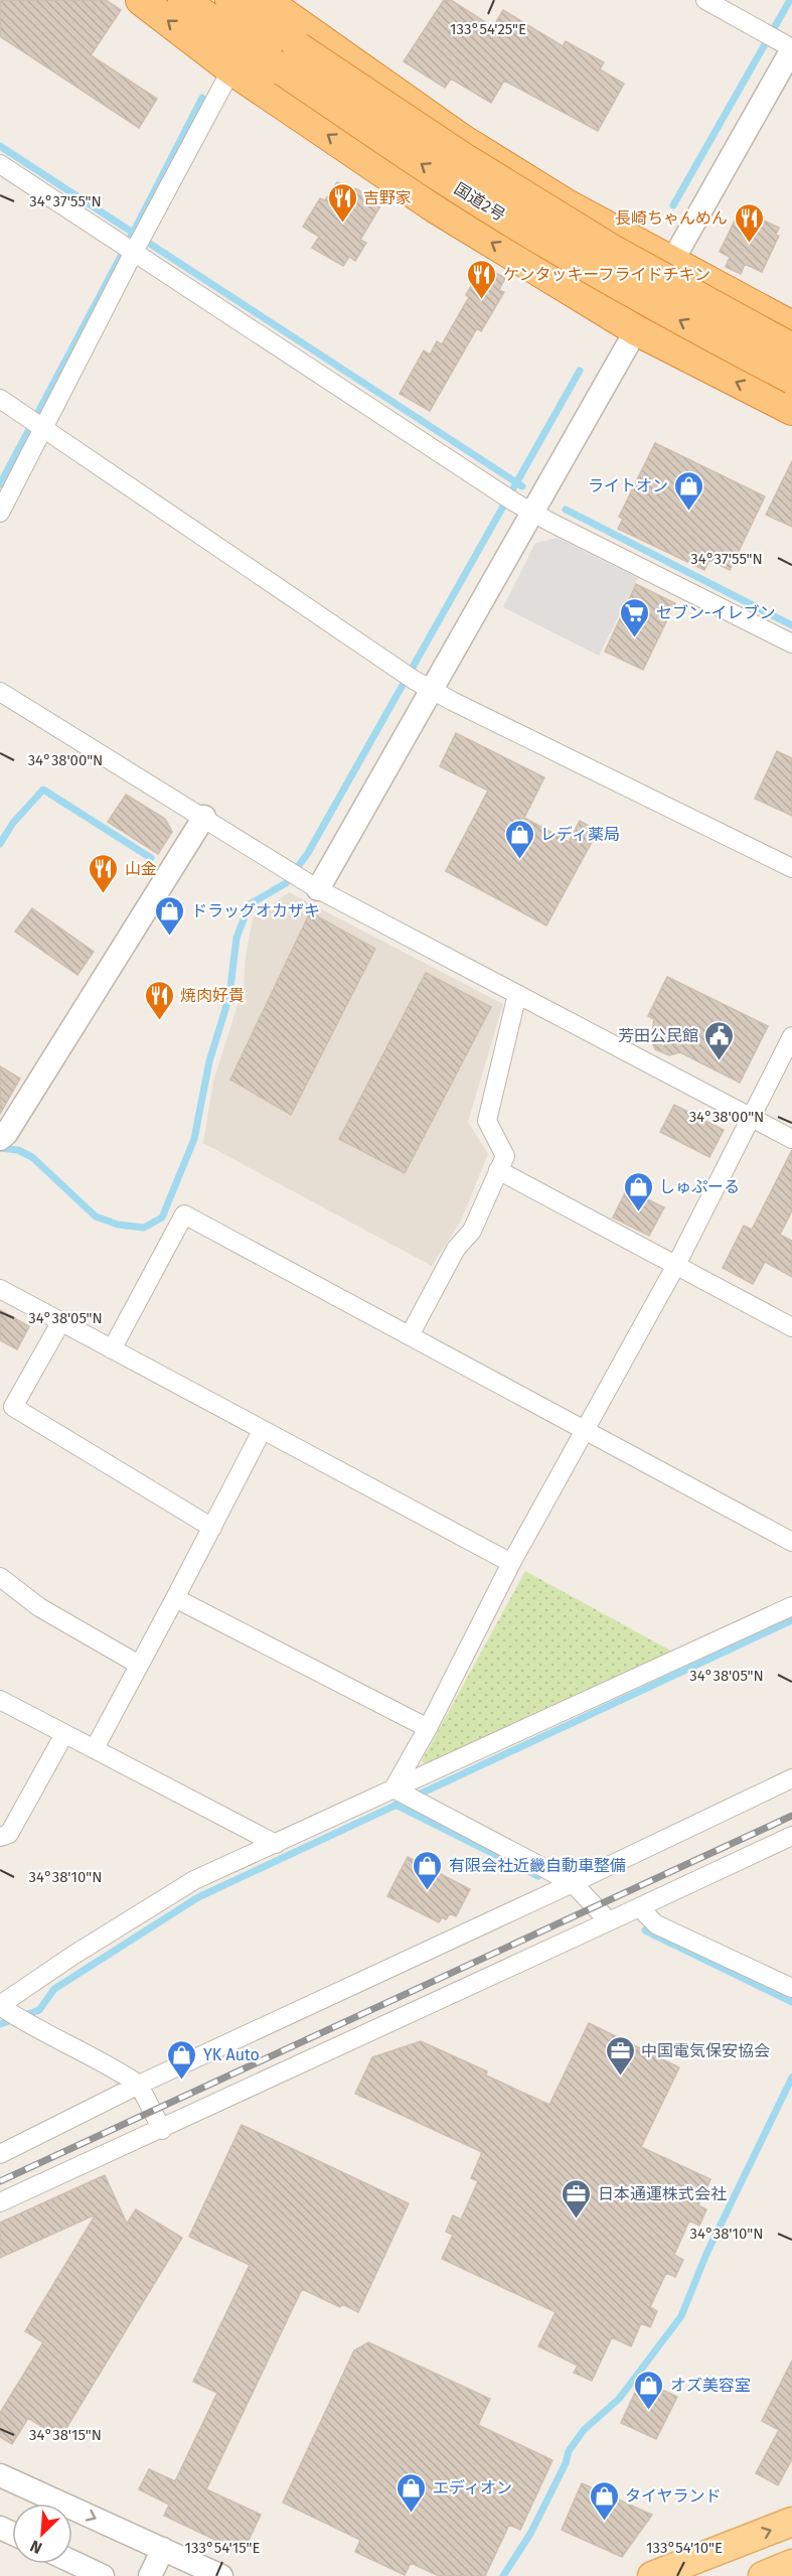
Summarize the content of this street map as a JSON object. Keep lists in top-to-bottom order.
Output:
{
  "streets": {
    "highway": ["国道2号"]
  },
  "places": {
    "restaurant": [
      "吉野家",
      "長崎ちゃんめん",
      "ケンタッキーフライドチキン",
      "山金",
      "焼肉好貴"
    ],
    "shop": [
      "ライトオン",
      "レディ薬局",
      "ドラッグオカザキ",
      "しゅぷーる",
      "有限会社近畿自動車整備",
      "YK Auto",
      "オズ美容室",
      "エディオン",
      "タイヤランド"
    ],
    "supermarket": ["セブン-イレブン"],
    "public building": ["芳田公民館"],
    "office": ["中国電気保安協会", "日本通運株式会社"]
  },
  "north": "bottom left",
  "coordinates": [
    "133°54'25\"E",
    "34°37'55\"N",
    "34°38'00\"N",
    "34°38'05\"N",
    "34°38'10\"N",
    "34°38'15\"N",
    "133°54'15\"E",
    "133°54'10\"E"
  ]
}
